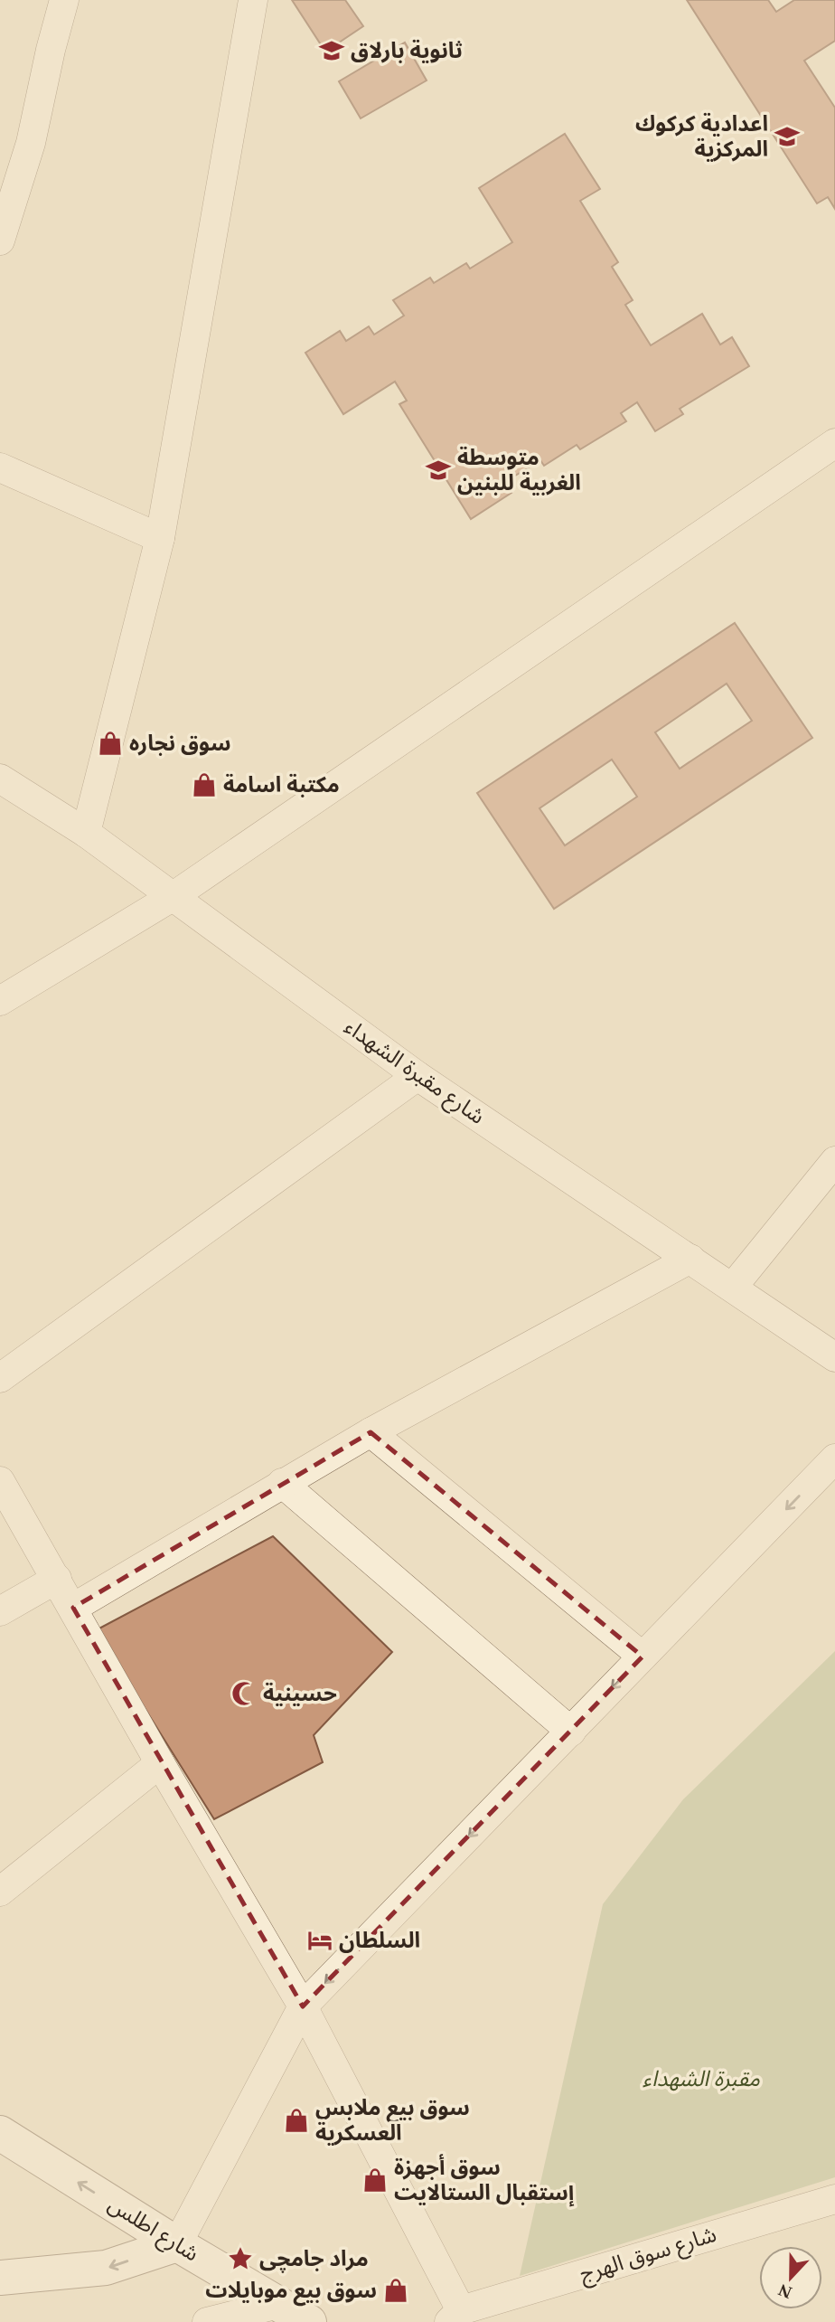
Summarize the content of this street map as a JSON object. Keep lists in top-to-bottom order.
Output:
{
  "streets": {
    "street": ["شارع مقبرة الشهداء", "شارع اطلس", "شارع سوق الهرج"]
  },
  "one_way": ["شارع اطلس"],
  "parks": ["مقبرة الشهداء"],
  "places": {
    "school or university": ["ثانوية بارلاق", "اعدادية كركوك المركزية", "متوسطة الغربية للبنين"],
    "shop": [
      "سوق نجاره",
      "مكتبة اسامة",
      "سوق بيع ملابس العسكرية",
      "سوق أجهزة إستقبال الستالايت",
      "سوق بيع موبايلات"
    ],
    "mosque": ["حسينية"],
    "hotel": ["السلطان"],
    "place": ["مراد جامچی"]
  },
  "north": "bottom"
}
